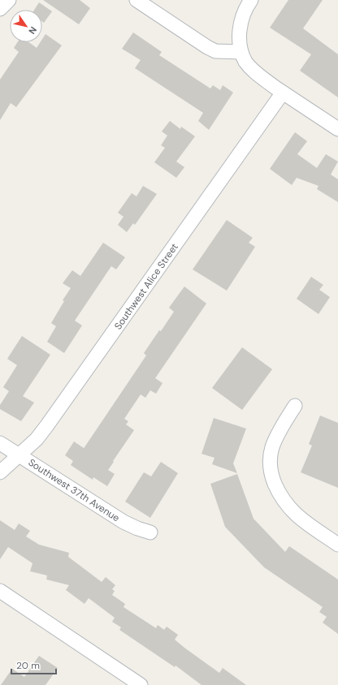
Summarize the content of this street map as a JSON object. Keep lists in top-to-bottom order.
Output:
{
  "streets": {
    "street": ["Southwest Alice Street", "Southwest 37th Avenue"]
  },
  "crossings": [
    ["Southwest Alice Street", "Southwest 37th Avenue"]
  ],
  "scale_bar": "20 m",
  "north": "bottom right"
}
